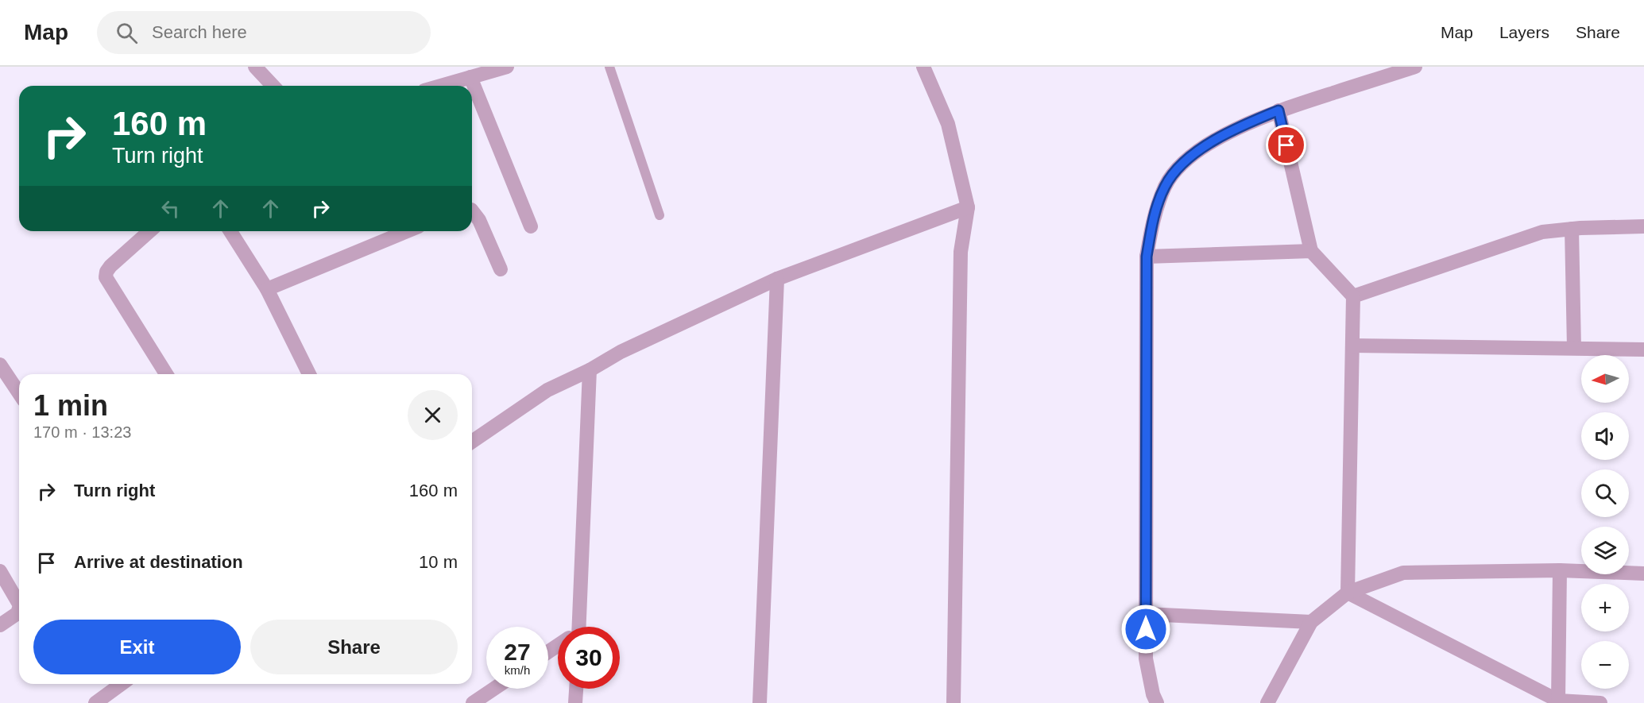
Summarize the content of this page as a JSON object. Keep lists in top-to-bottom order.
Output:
{
  "north": "left",
  "page": {
    "header": "Map",
    "search": "Search here",
    "nav": ["Map", "Layers", "Share"],
    "turn": ["160 m", "Turn right"],
    "map_buttons": ["+", "−"],
    "heading": ["1 min", "170 m · 13:23"],
    "list": [
      {
        "name": "Turn right",
        "value": "160 m"
      },
      {
        "name": "Arrive at destination",
        "value": "10 m"
      }
    ],
    "buttons": ["Exit", "Share"],
    "speed": "27 km/h",
    "limit": "30"
  }
}
